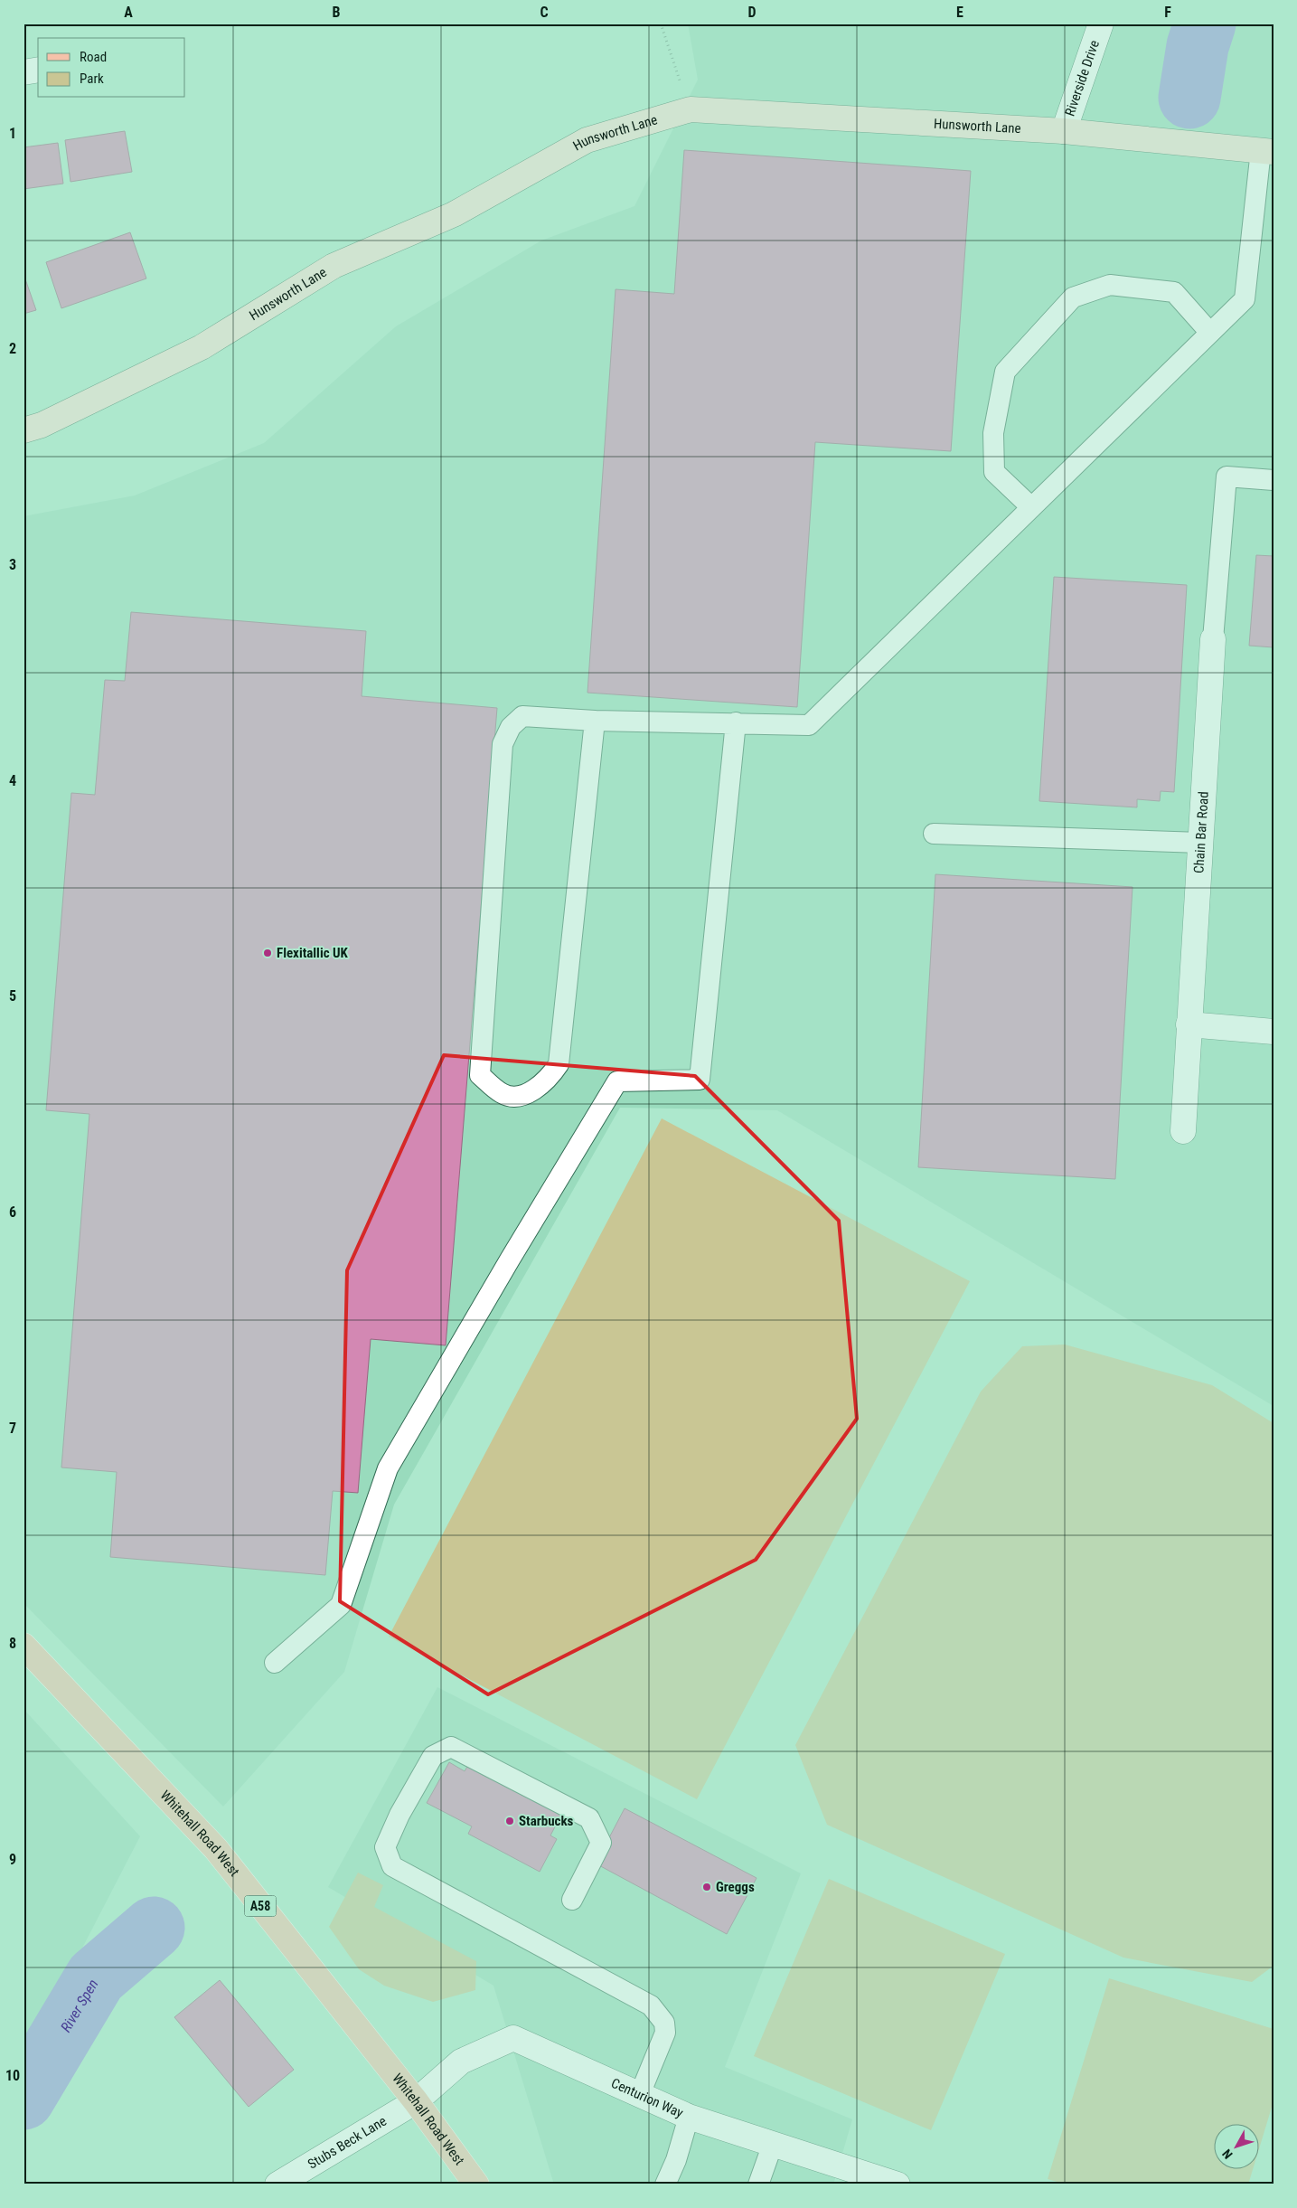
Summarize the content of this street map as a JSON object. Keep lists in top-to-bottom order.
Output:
{
  "streets": {
    "main road": ["Hunsworth Lane", "Whitehall Road West", "A58"],
    "street": [
      "Riverside Drive",
      "Chain Bar Road",
      "Centurion Way",
      "Stubs Beck Lane"
    ]
  },
  "crossings": [
    ["Riverside Drive", "Hunsworth Lane"],
    ["Whitehall Road West", "Centurion Way"],
    ["Whitehall Road West", "Stubs Beck Lane"],
    ["Centurion Way", "Stubs Beck Lane"]
  ],
  "water": ["River Spen"],
  "places": ["Flexitallic UK", "Starbucks", "Greggs"],
  "legend": ["Road", "Park"],
  "north": "bottom left",
  "grid": {
    "columns": [
      "A",
      "B",
      "C",
      "D",
      "E",
      "F"
    ],
    "rows": [
      "1",
      "2",
      "3",
      "4",
      "5",
      "6",
      "7",
      "8",
      "9",
      "10"
    ]
  }
}
